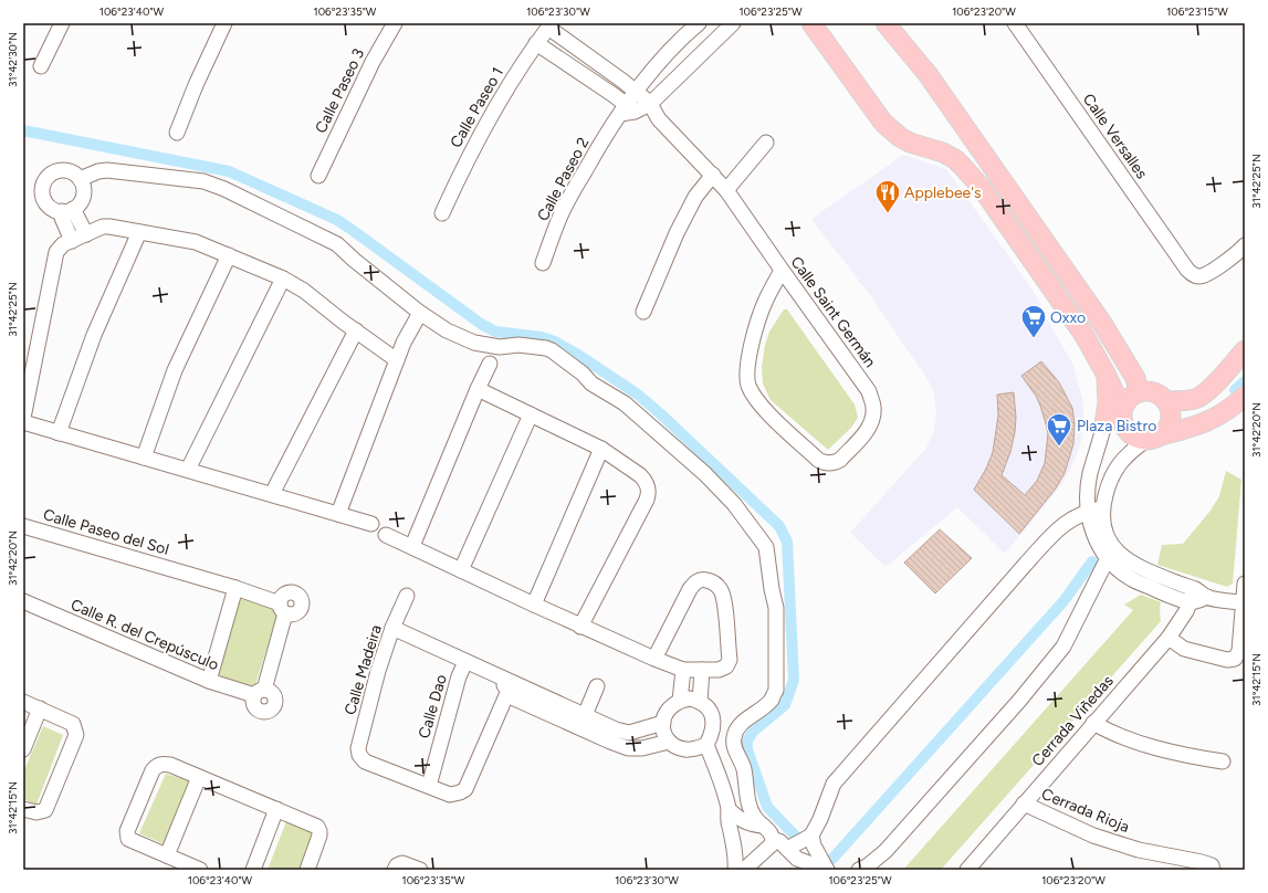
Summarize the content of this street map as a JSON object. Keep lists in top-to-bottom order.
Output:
{
  "streets": {
    "street": [
      "Calle Paseo 3",
      "Calle Paseo 1",
      "Calle Versalles",
      "Calle Paseo 2",
      "Calle Saint Germán",
      "Calle Paseo del Sol",
      "Calle R. del Crepúsculo",
      "Calle Madeira",
      "Calle Dao",
      "Cerrada Viñedas",
      "Cerrada Rioja"
    ]
  },
  "crossings": [
    ["Calle Paseo 1", "Calle Saint Germán"],
    ["Calle Paseo 2", "Calle Saint Germán"],
    ["Calle Paseo del Sol", "Calle R. del Crepúsculo"],
    ["Calle Madeira", "Calle Dao"],
    ["Cerrada Viñedas", "Cerrada Rioja"]
  ],
  "places": {
    "restaurant": ["Applebee's"],
    "supermarket": ["Oxxo", "Plaza Bistro"]
  },
  "coordinates": [
    "106°23'40\"W",
    "106°23'35\"W",
    "106°23'30\"W",
    "106°23'25\"W",
    "106°23'20\"W",
    "106°23'15\"W",
    "31°42'30\"N",
    "31°42'25\"N",
    "31°42'20\"N",
    "31°42'15\"N"
  ]
}
